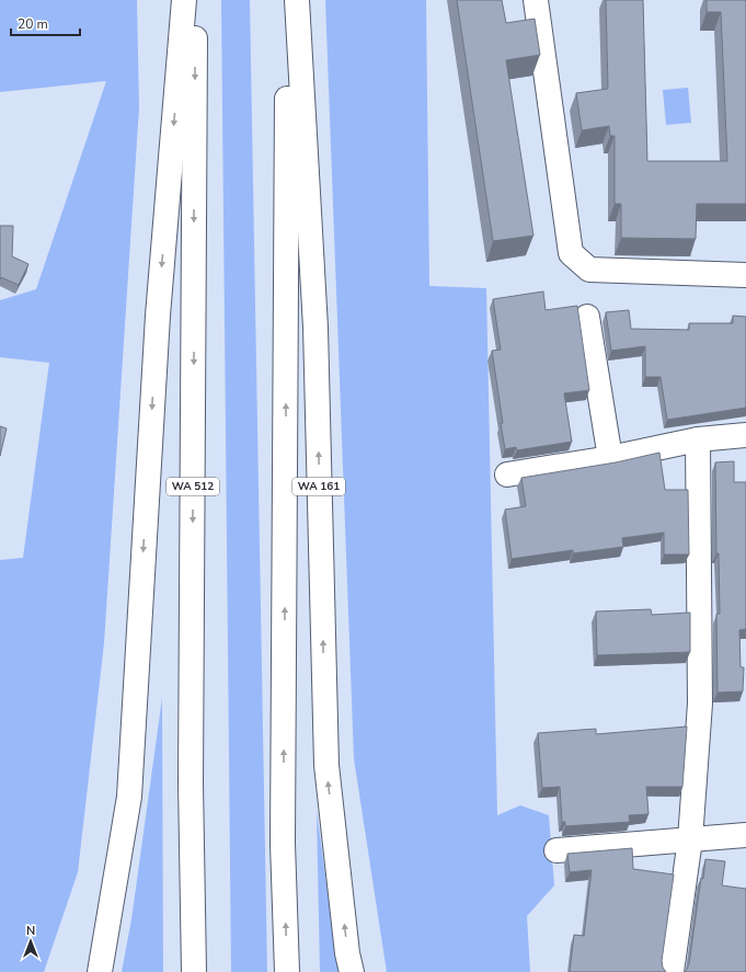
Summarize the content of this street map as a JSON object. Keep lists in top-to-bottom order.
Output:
{
  "streets": {
    "main road": ["WA 512", "WA 161"]
  },
  "scale_bar": "20 m",
  "north": "top"
}
